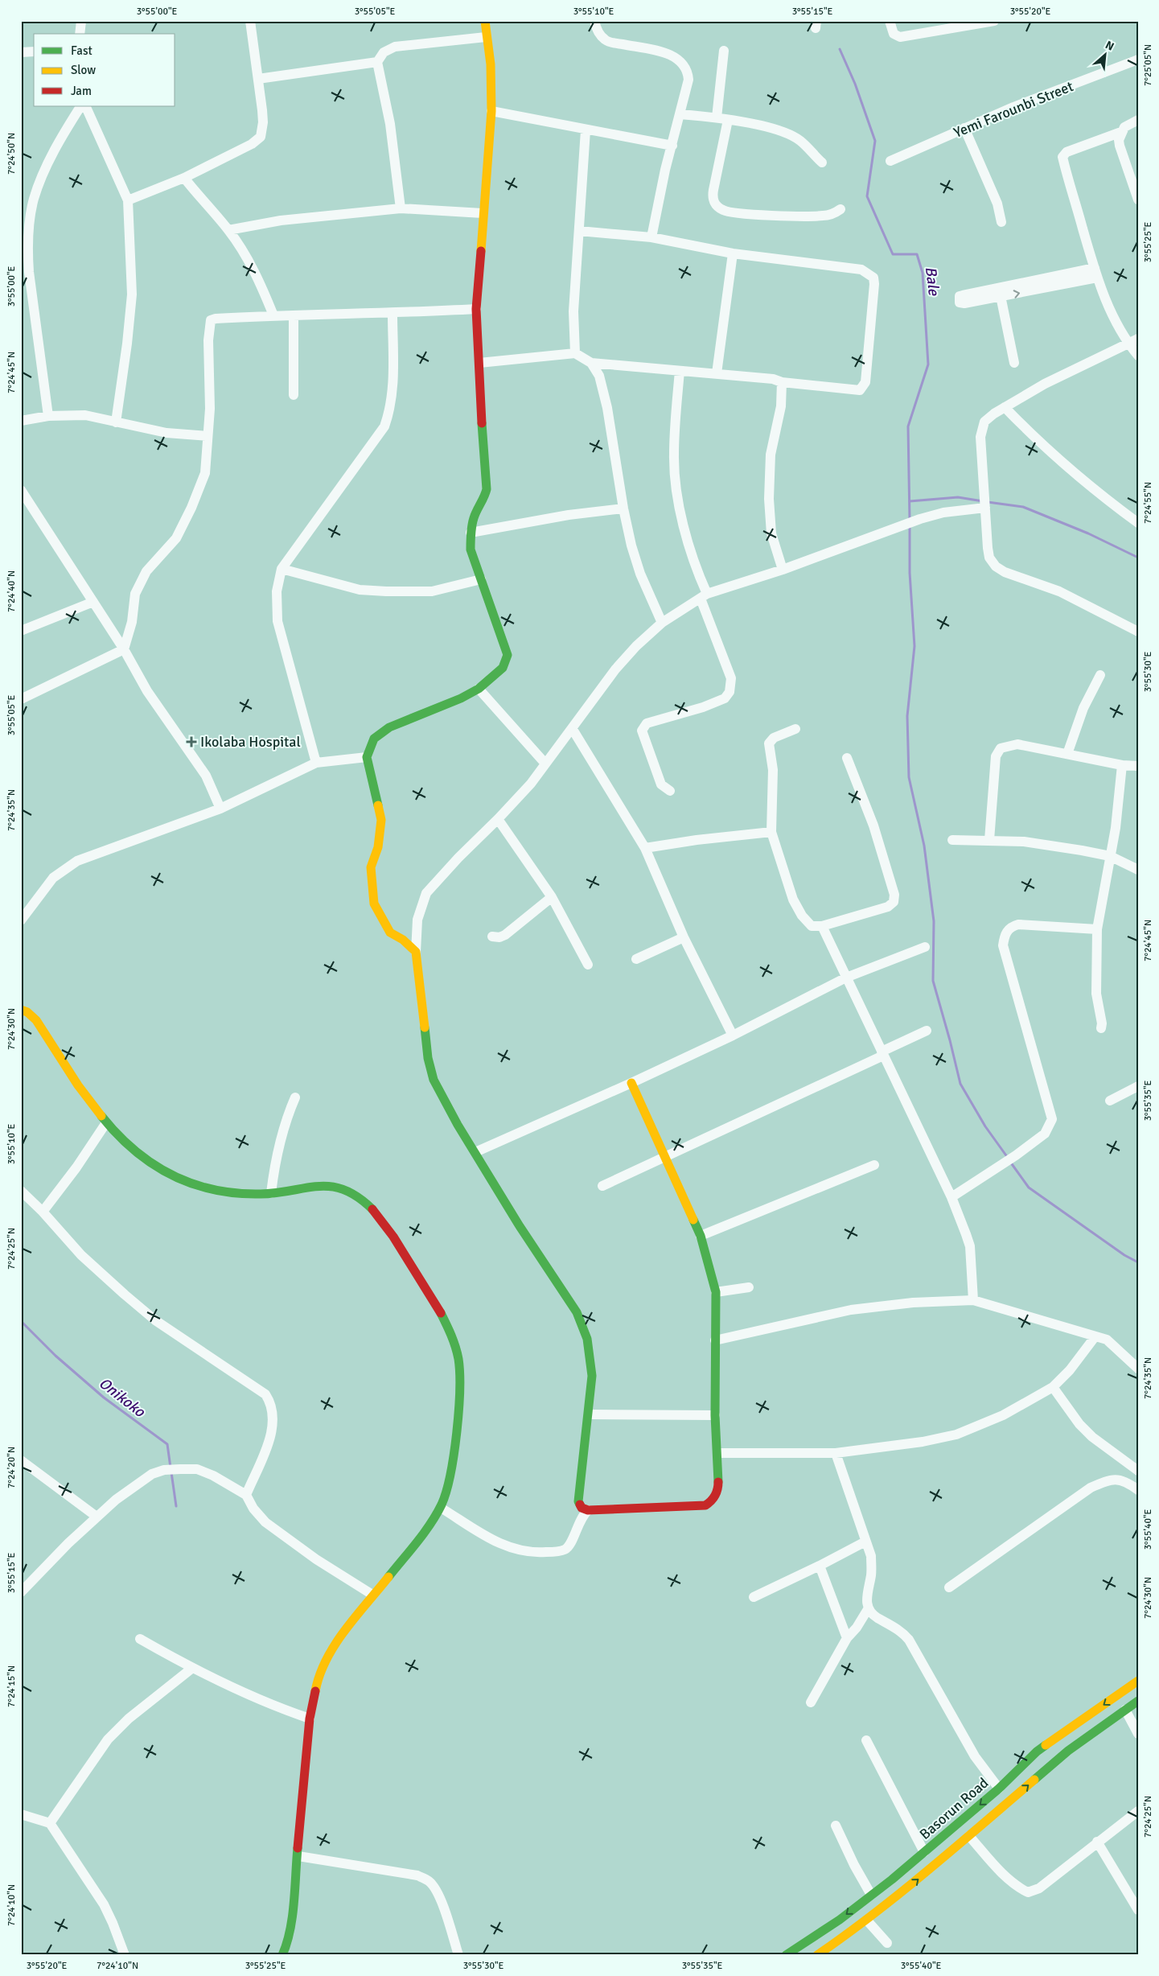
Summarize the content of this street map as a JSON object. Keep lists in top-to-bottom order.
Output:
{
  "streets": {
    "street": ["Yemi Farounbi Street", "Basorun Road"]
  },
  "water": ["Bale", "Onikoko"],
  "places": {
    "health": ["Ikolaba Hospital"]
  },
  "legend": ["Fast", "Slow", "Jam"],
  "north": "top right",
  "coordinates": [
    "3°55'00\"E",
    "3°55'05\"E",
    "3°55'10\"E",
    "3°55'15\"E",
    "3°55'20\"E",
    "7°25'05\"N",
    "7°24'50\"N",
    "3°55'25\"E",
    "7°24'45\"N",
    "7°24'55\"N",
    "7°24'40\"N",
    "3°55'30\"E",
    "7°24'35\"N",
    "7°24'30\"N",
    "3°55'35\"E",
    "7°24'25\"N",
    "7°24'20\"N",
    "3°55'40\"E",
    "7°24'15\"N",
    "7°24'10\"N"
  ]
}
